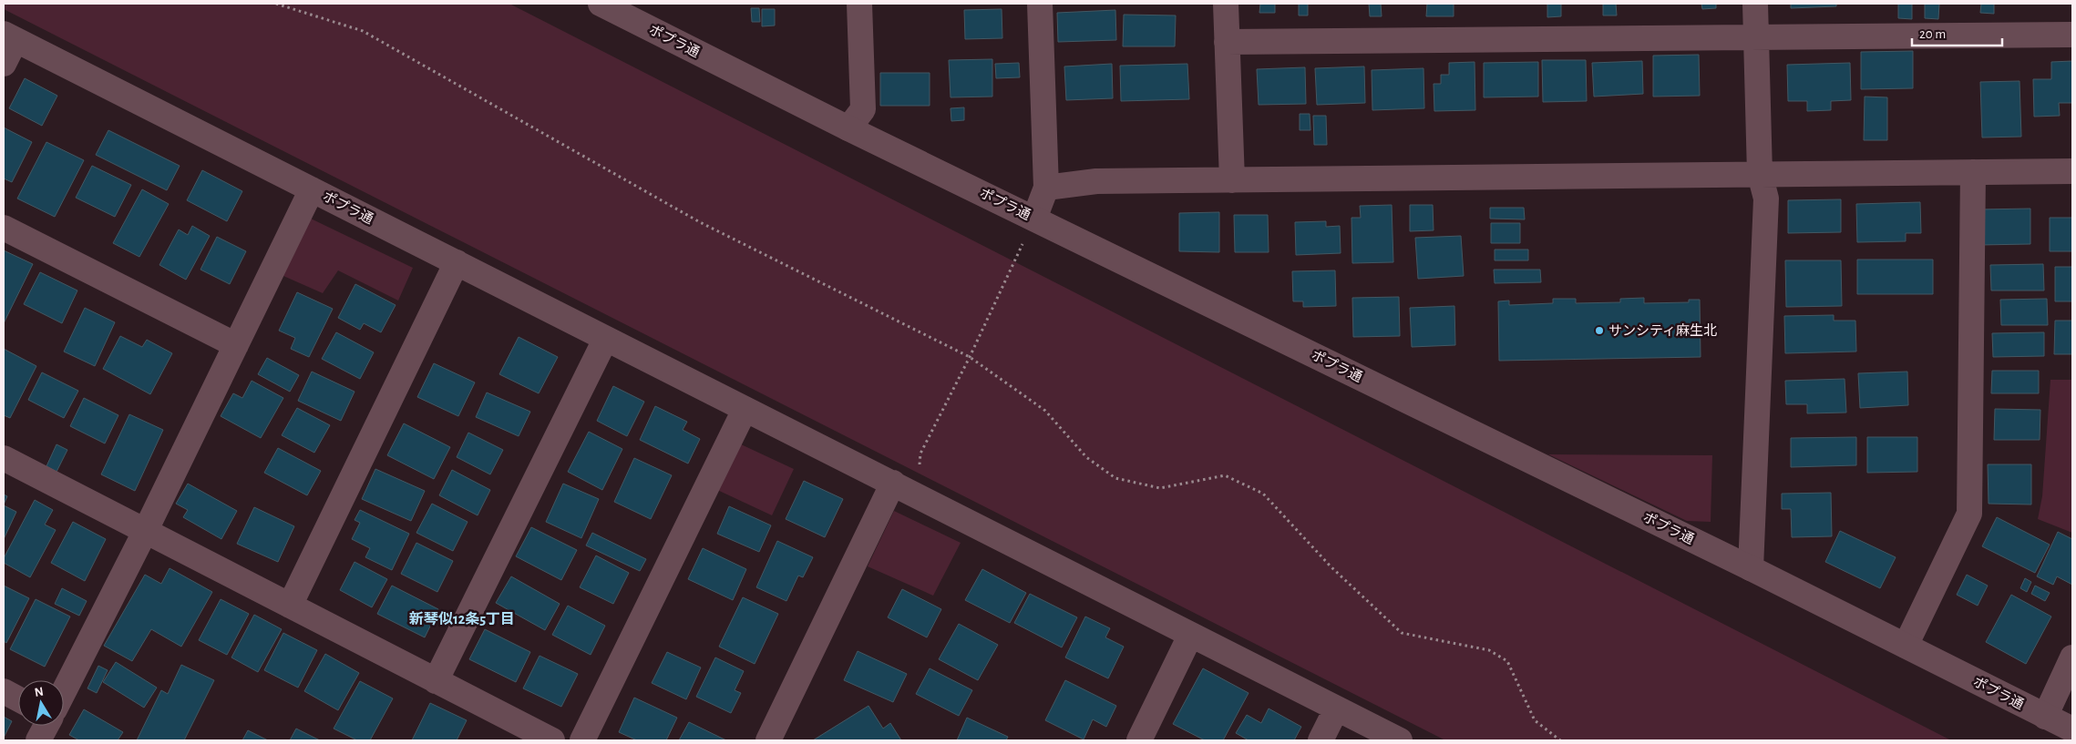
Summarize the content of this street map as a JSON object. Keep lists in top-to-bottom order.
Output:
{
  "streets": {
    "street": ["ポプラ通"]
  },
  "districts": ["新琴似12条5丁目"],
  "places": ["サンシティ麻生北"],
  "scale_bar": "20 m",
  "north": "top"
}
